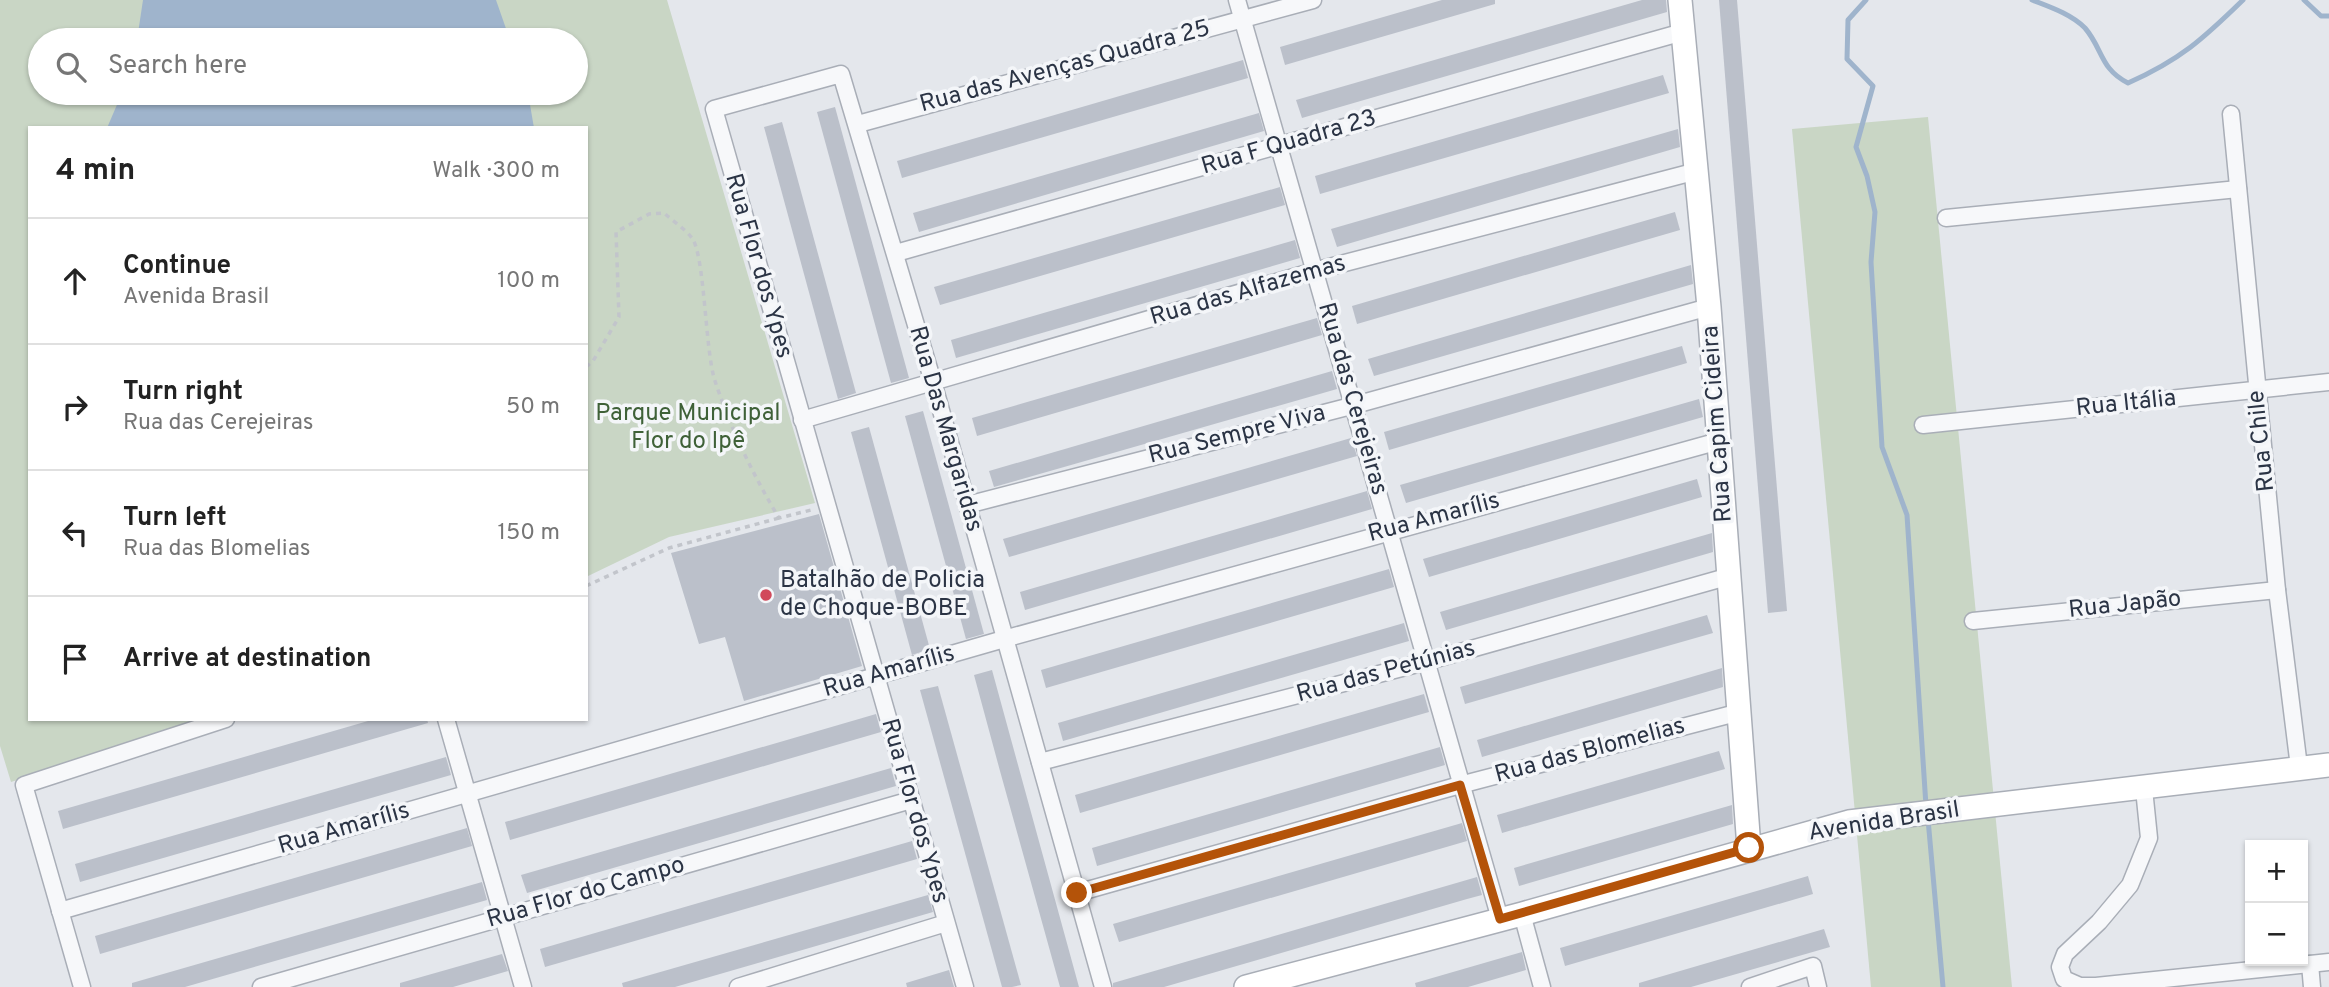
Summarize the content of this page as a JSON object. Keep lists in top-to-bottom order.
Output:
{
  "streets": {
    "street": [
      "Rua das Avenças Quadra 25",
      "Rua F Quadra 23",
      "Rua Flor dos Ypes",
      "Rua das Alfazemas",
      "Rua das Cerejeiras",
      "Rua Itália",
      "Rua Capim Cideira",
      "Rua Das Margaridas",
      "Rua Sempre Viva",
      "Rua Chile",
      "Rua Amarílis",
      "Rua Japão",
      "Rua das Petúnias",
      "Rua das Blomelias",
      "Avenida Brasil",
      "Rua Flor do Campo"
    ]
  },
  "crossings": [
    ["Rua das Avenças Quadra 25", "Rua das Cerejeiras"],
    ["Rua das Avenças Quadra 25", "Rua Das Margaridas"],
    ["Rua F Quadra 23", "Rua das Cerejeiras"],
    ["Rua F Quadra 23", "Rua Capim Cideira"],
    ["Rua F Quadra 23", "Rua Das Margaridas"],
    ["Rua Flor dos Ypes", "Rua das Alfazemas"],
    ["Rua Flor dos Ypes", "Rua Das Margaridas"],
    ["Rua Flor dos Ypes", "Rua Amarílis"],
    ["Rua Flor dos Ypes", "Rua Flor do Campo"],
    ["Rua das Alfazemas", "Rua das Cerejeiras"],
    ["Rua das Alfazemas", "Rua Capim Cideira"],
    ["Rua das Alfazemas", "Rua Das Margaridas"],
    ["Rua das Cerejeiras", "Rua Sempre Viva"],
    ["Rua das Cerejeiras", "Rua Amarílis"],
    ["Rua das Cerejeiras", "Rua das Petúnias"],
    ["Rua das Cerejeiras", "Rua das Blomelias"],
    ["Rua das Cerejeiras", "Avenida Brasil"],
    ["Rua Itália", "Rua Chile"],
    ["Rua Capim Cideira", "Rua Sempre Viva"],
    ["Rua Capim Cideira", "Rua Amarílis"],
    ["Rua Capim Cideira", "Rua das Petúnias"],
    ["Rua Capim Cideira", "Rua das Blomelias"],
    ["Rua Capim Cideira", "Avenida Brasil"],
    ["Rua Das Margaridas", "Rua Sempre Viva"],
    ["Rua Das Margaridas", "Rua Amarílis"],
    ["Rua Das Margaridas", "Rua das Petúnias"],
    ["Rua Das Margaridas", "Rua das Blomelias"],
    ["Rua Chile", "Rua Japão"],
    ["Rua Chile", "Avenida Brasil"]
  ],
  "parks": ["Parque Municipal Flor do Ipê"],
  "places": ["Batalhão de Policia de Choque-BOBE"],
  "page": {
    "search": "Search here",
    "heading": ["4 min", "Walk · 300 m"],
    "list": [
      ["Continue", "Avenida Brasil", "100 m"],
      ["Turn right", "Rua das Cerejeiras", "50 m"],
      ["Turn left", "Rua das Blomelias", "150 m"],
      "Arrive at destination"
    ],
    "map_buttons": ["+", "−"]
  }
}
